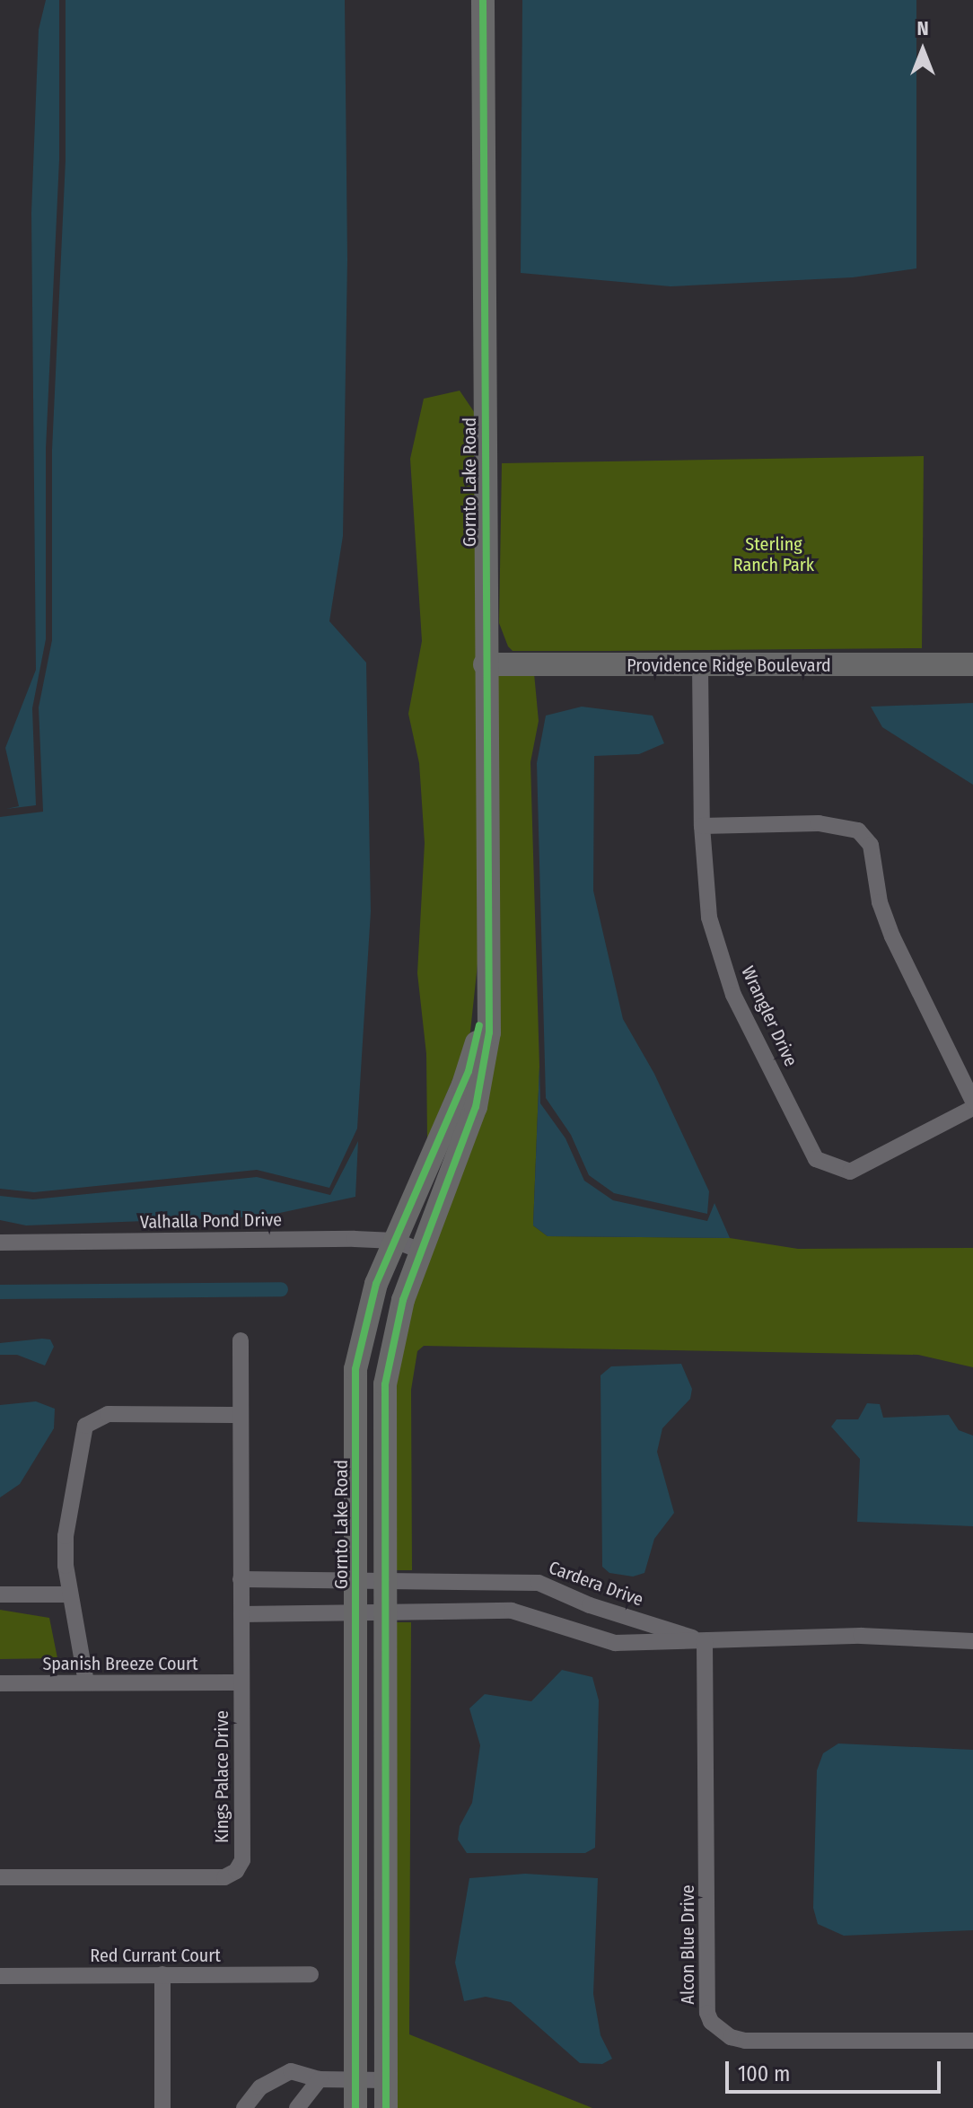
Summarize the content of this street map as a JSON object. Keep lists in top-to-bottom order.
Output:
{
  "streets": {
    "street": [
      "Gornto Lake Road",
      "Providence Ridge Boulevard",
      "Wrangler Drive",
      "Valhalla Pond Drive",
      "Cardera Drive",
      "Spanish Breeze Court",
      "Kings Palace Drive",
      "Alcon Blue Drive",
      "Red Currant Court"
    ]
  },
  "crossings": [
    ["Gornto Lake Road", "Providence Ridge Boulevard"],
    ["Gornto Lake Road", "Valhalla Pond Drive"],
    ["Gornto Lake Road", "Cardera Drive"],
    ["Providence Ridge Boulevard", "Wrangler Drive"],
    ["Cardera Drive", "Alcon Blue Drive"],
    ["Spanish Breeze Court", "Kings Palace Drive"]
  ],
  "parks": ["Sterling Ranch Park"],
  "scale_bar": "100 m",
  "north": "top"
}
